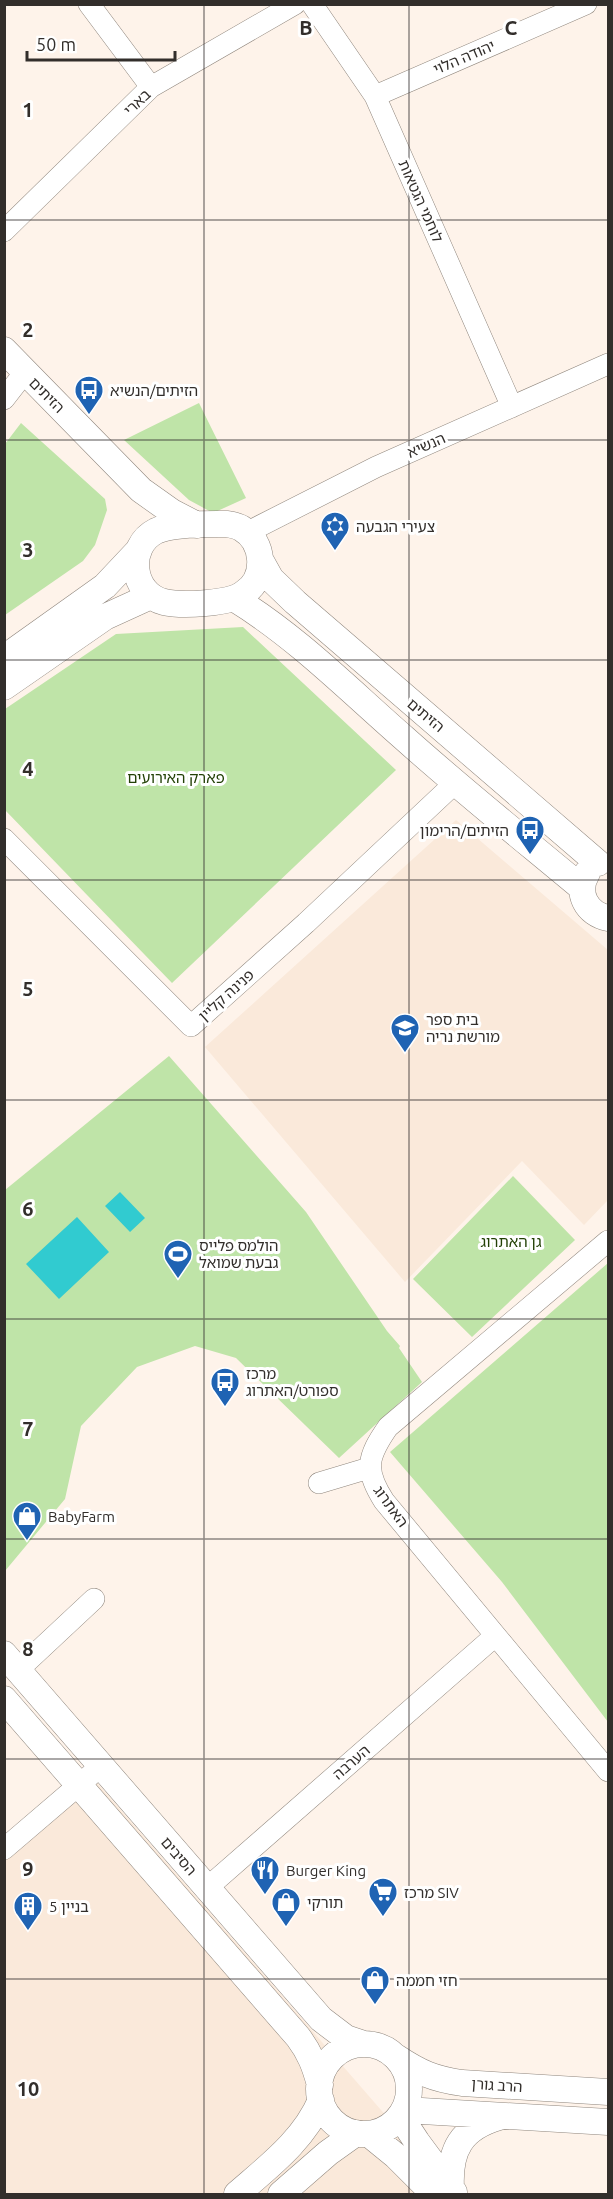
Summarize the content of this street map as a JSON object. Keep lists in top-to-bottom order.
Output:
{
  "streets": {
    "street": [
      "יהודה הלוי",
      "בארי",
      "לוחמי הגטאות",
      "הזיתים",
      "הנשיא",
      "פנינה קליין",
      "האתרוג",
      "הערבה",
      "הסיבים",
      "הרב גורן"
    ]
  },
  "crossings": [
    ["יהודה הלוי", "לוחמי הגטאות"],
    ["לוחמי הגטאות", "הנשיא"],
    ["הזיתים", "הנשיא"],
    ["האתרוג", "הערבה"],
    ["הערבה", "הסיבים"],
    ["הסיבים", "הרב גורן"]
  ],
  "parks": ["פארק האירועים", "גן האתרוג"],
  "places": {
    "bus stop": ["הזיתים/הנשיא", "הזיתים/הרימון", "מרכז ספורט/האתרוג"],
    "synagogue": ["צעירי הגבעה"],
    "school or university": ["בית ספר מורשת נריה"],
    "sports": ["הולמס פלייס גבעת שמואל"],
    "shop": ["BabyFarm", "תורקי", "חזי חממה"],
    "restaurant": ["Burger King"],
    "supermarket": ["מרכז SIV"],
    "building": ["בניין 5"]
  },
  "scale_bar": "50 m",
  "grid": {
    "columns": ["B", "C"],
    "rows": [
      "1",
      "2",
      "3",
      "4",
      "5",
      "6",
      "7",
      "8",
      "9",
      "10"
    ]
  }
}
